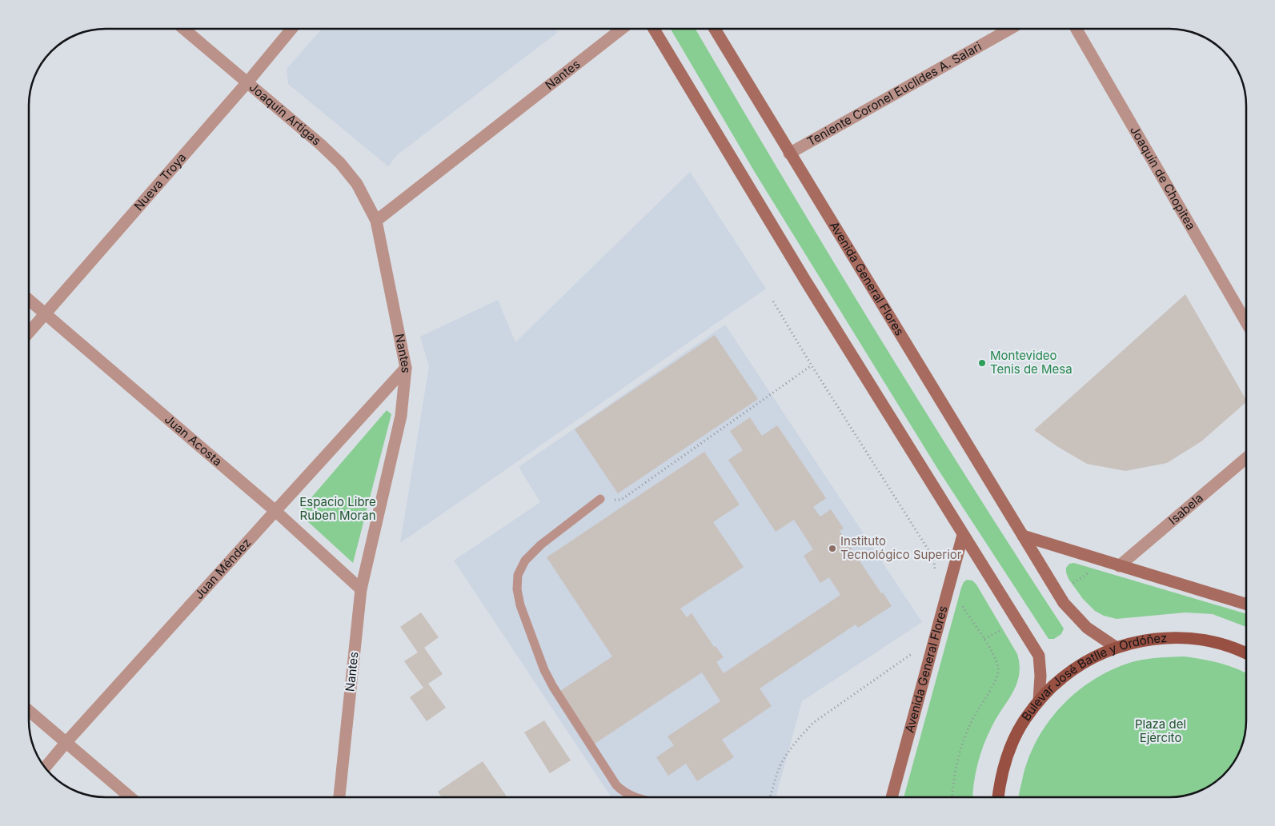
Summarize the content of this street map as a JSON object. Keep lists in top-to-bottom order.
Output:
{
  "streets": {
    "main road": ["Avenida General Flores", "Bulevar José Batlle y Ordóñez"],
    "street": [
      "Nantes",
      "Teniente Coronel Euclides A. Salari",
      "Joaquín Artigas",
      "Joaquín de Chopitea",
      "Nueva Troya",
      "Juan Acosta",
      "Isabela",
      "Juan Méndez"
    ]
  },
  "crossings": [
    ["Nantes", "Joaquín Artigas"],
    ["Nantes", "Juan Acosta"],
    ["Nantes", "Juan Méndez"],
    ["Teniente Coronel Euclides A. Salari", "Avenida General Flores"],
    ["Joaquín Artigas", "Nueva Troya"],
    ["Nueva Troya", "Juan Acosta"],
    ["Avenida General Flores", "Bulevar José Batlle y Ordóñez"],
    ["Juan Acosta", "Juan Méndez"]
  ],
  "parks": ["Espacio Libre Ruben Moran", "Plaza del Ejército"],
  "places": ["Montevideo Tenis de Mesa", "Instituto Tecnológico Superior"]
}
